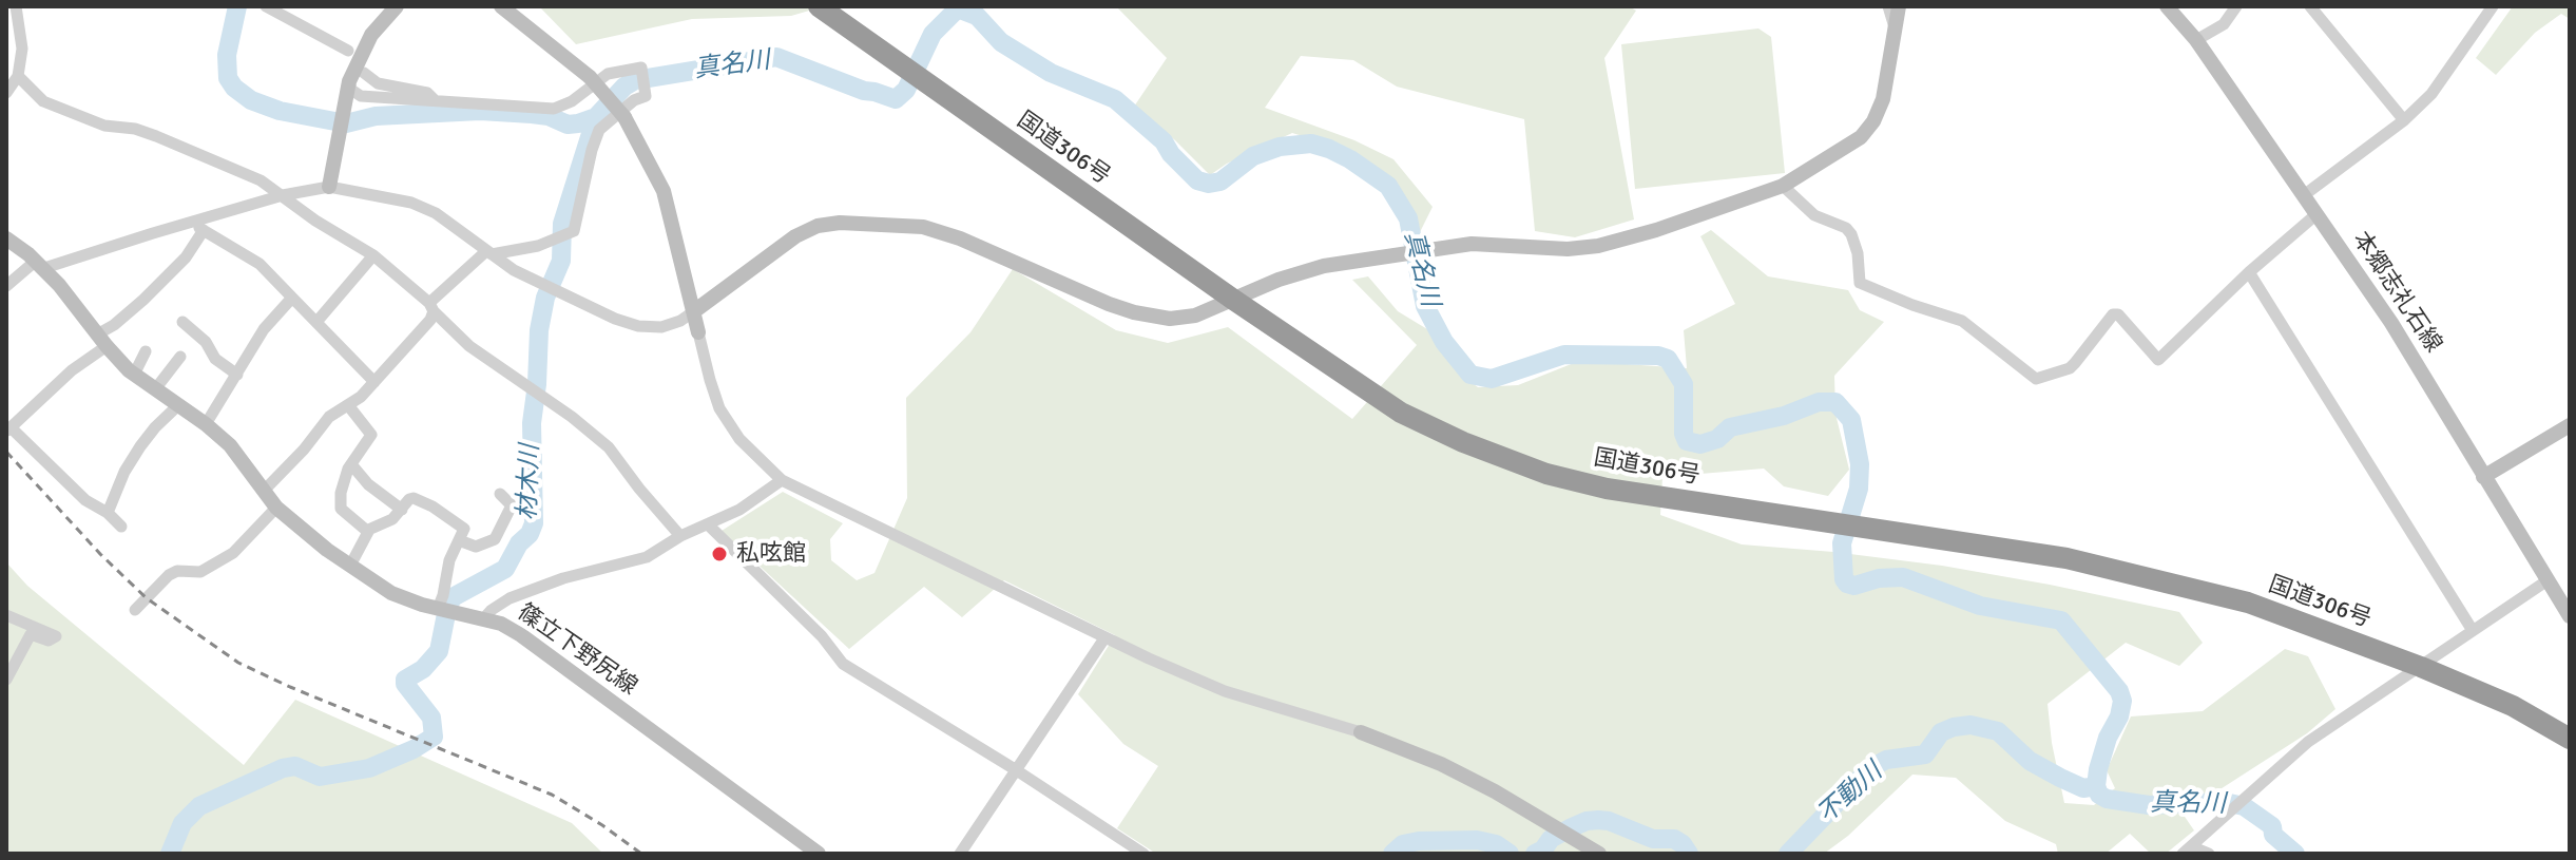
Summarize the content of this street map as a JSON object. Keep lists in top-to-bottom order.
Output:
{
  "streets": {
    "highway": ["国道306号"],
    "street": ["本郷志礼石線", "篠立下野尻線"]
  },
  "water": ["真名川", "材木川", "不動川"],
  "places": ["私呟館"]
}
